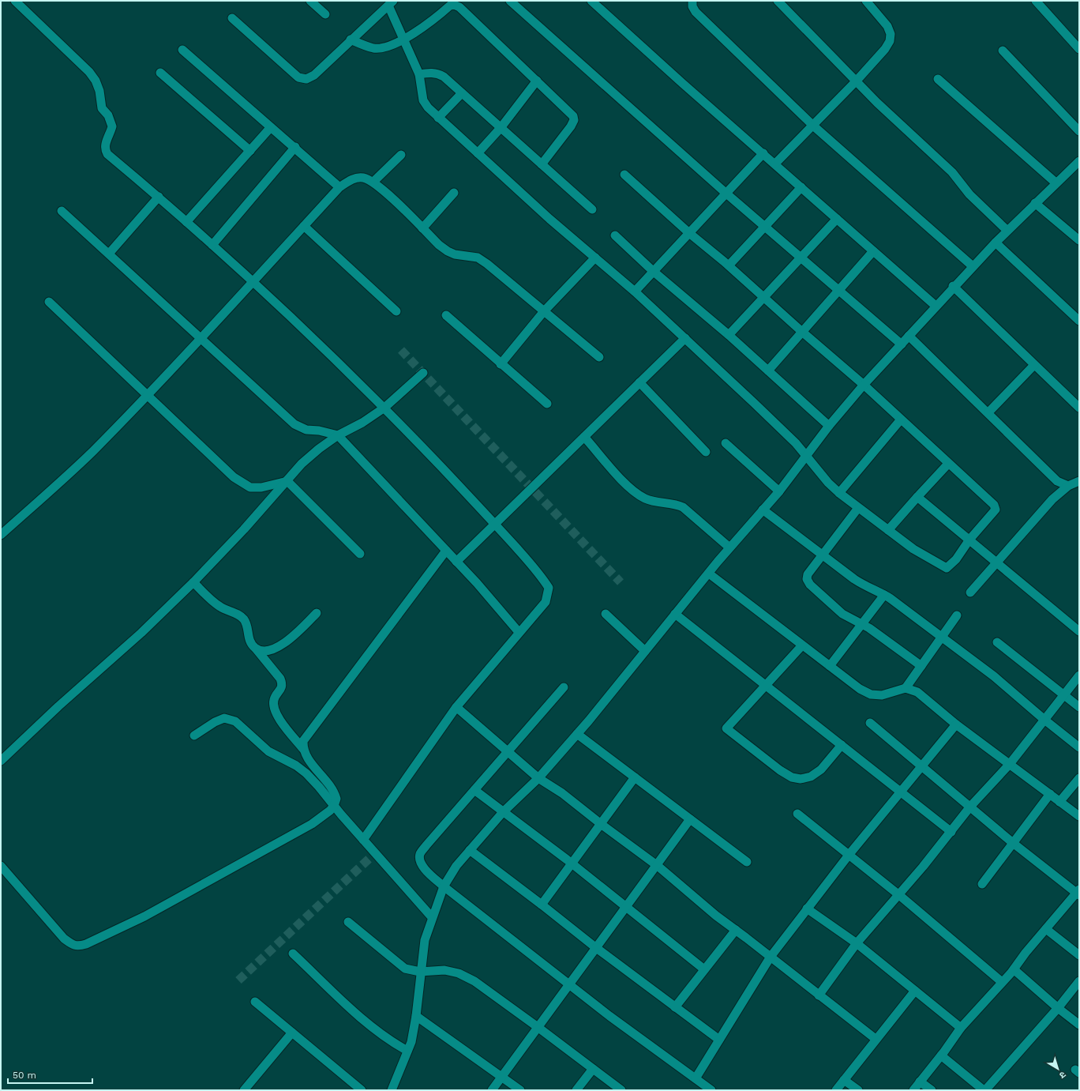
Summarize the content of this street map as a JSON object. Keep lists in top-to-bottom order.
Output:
{
  "scale_bar": "50 m",
  "north": "bottom right"
}
